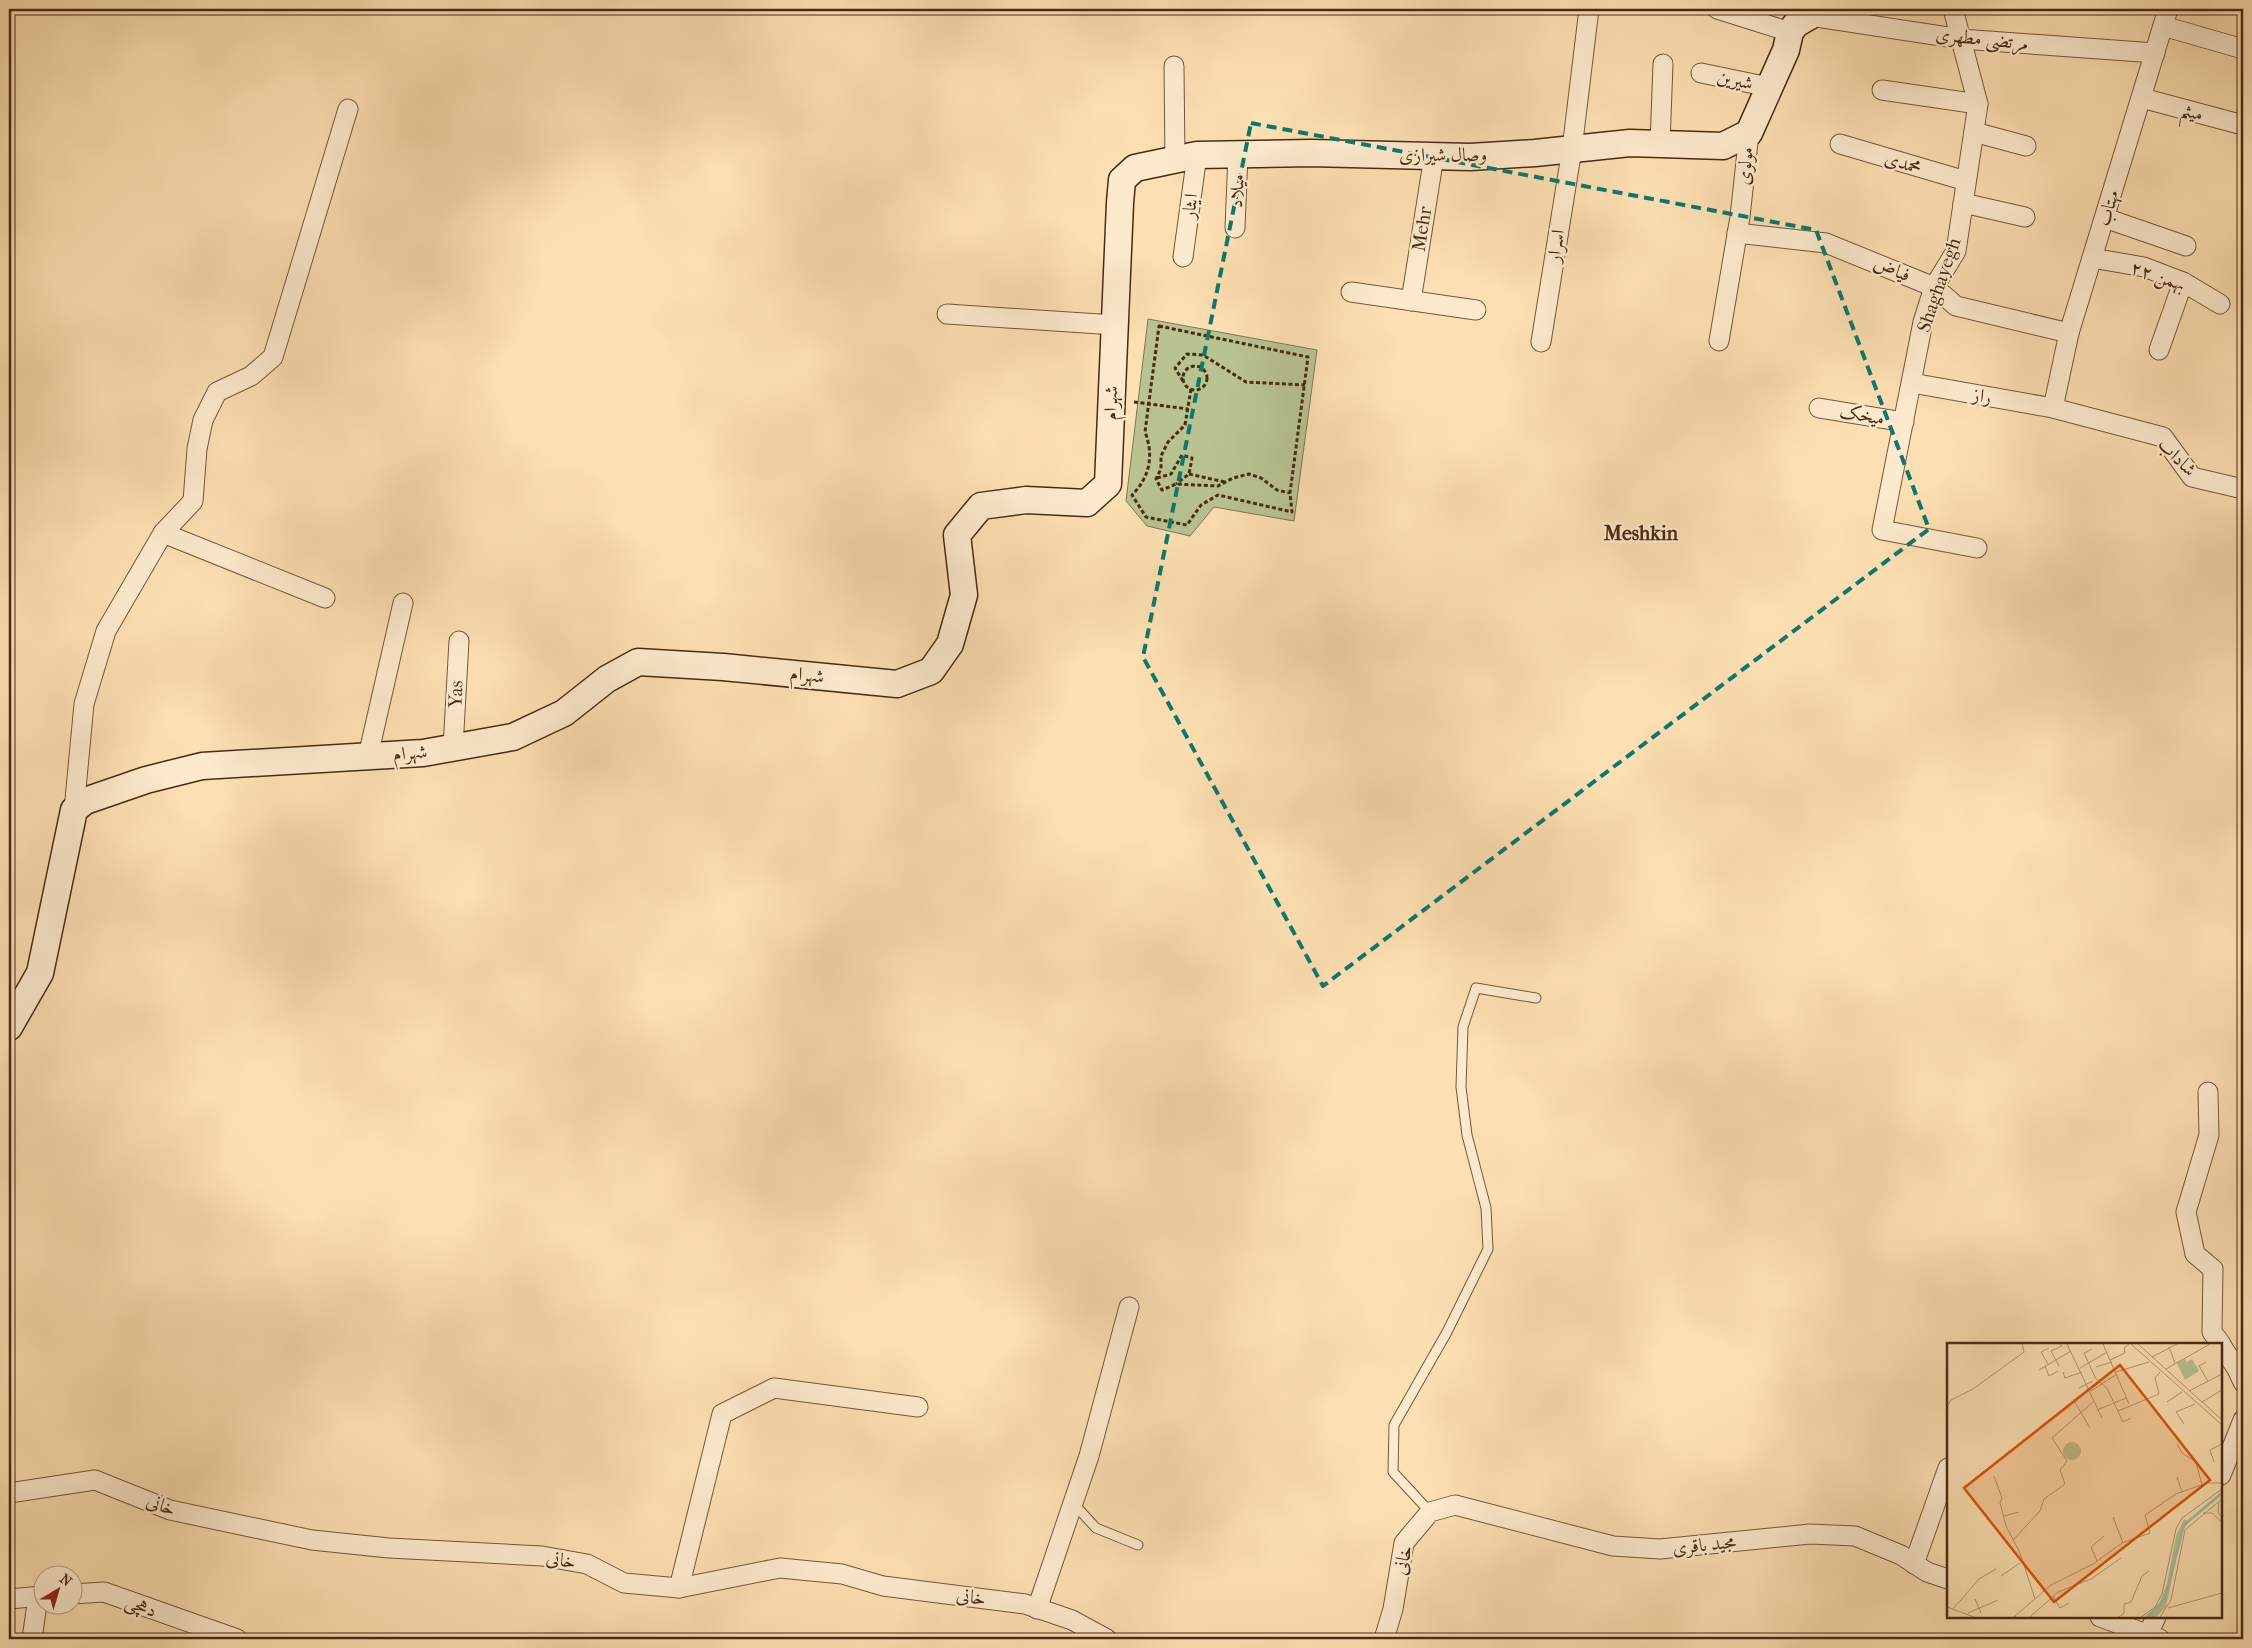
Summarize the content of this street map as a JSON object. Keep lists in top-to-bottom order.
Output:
{
  "streets": {
    "street": [
      "مرتضی مطهری",
      "شیرین",
      "میثم",
      "وصال شیرازی",
      "محمدی",
      "مولوی",
      "میلاد",
      "ایثار",
      "مهتاب",
      "Mehr",
      "اسرار",
      "فیاض",
      "۲۲ بهمن",
      "Shaghayegh",
      "راز",
      "شهرام",
      "میخک",
      "شاداب",
      "Yas",
      "خانی",
      "مجید باقری",
      "دهچی"
    ]
  },
  "crossings": [
    ["مرتضی مطهری", "مهتاب"],
    ["مرتضی مطهری", "Shaghayegh"],
    ["شیرین", "مولوی"],
    ["میثم", "مهتاب"],
    ["وصال شیرازی", "مولوی"],
    ["وصال شیرازی", "میلاد"],
    ["وصال شیرازی", "ایثار"],
    ["وصال شیرازی", "Mehr"],
    ["وصال شیرازی", "اسرار"],
    ["وصال شیرازی", "شهرام"],
    ["محمدی", "Shaghayegh"],
    ["مولوی", "فیاض"],
    ["مهتاب", "فیاض"],
    ["مهتاب", "۲۲ بهمن"],
    ["مهتاب", "راز"],
    ["مهتاب", "شاداب"],
    ["فیاض", "Shaghayegh"],
    ["Shaghayegh", "راز"],
    ["Shaghayegh", "میخک"],
    ["راز", "شاداب"],
    ["شهرام", "Yas"],
    ["خانی", "مجید باقری"]
  ],
  "districts": ["Meshkin"],
  "north": "top right"
}
